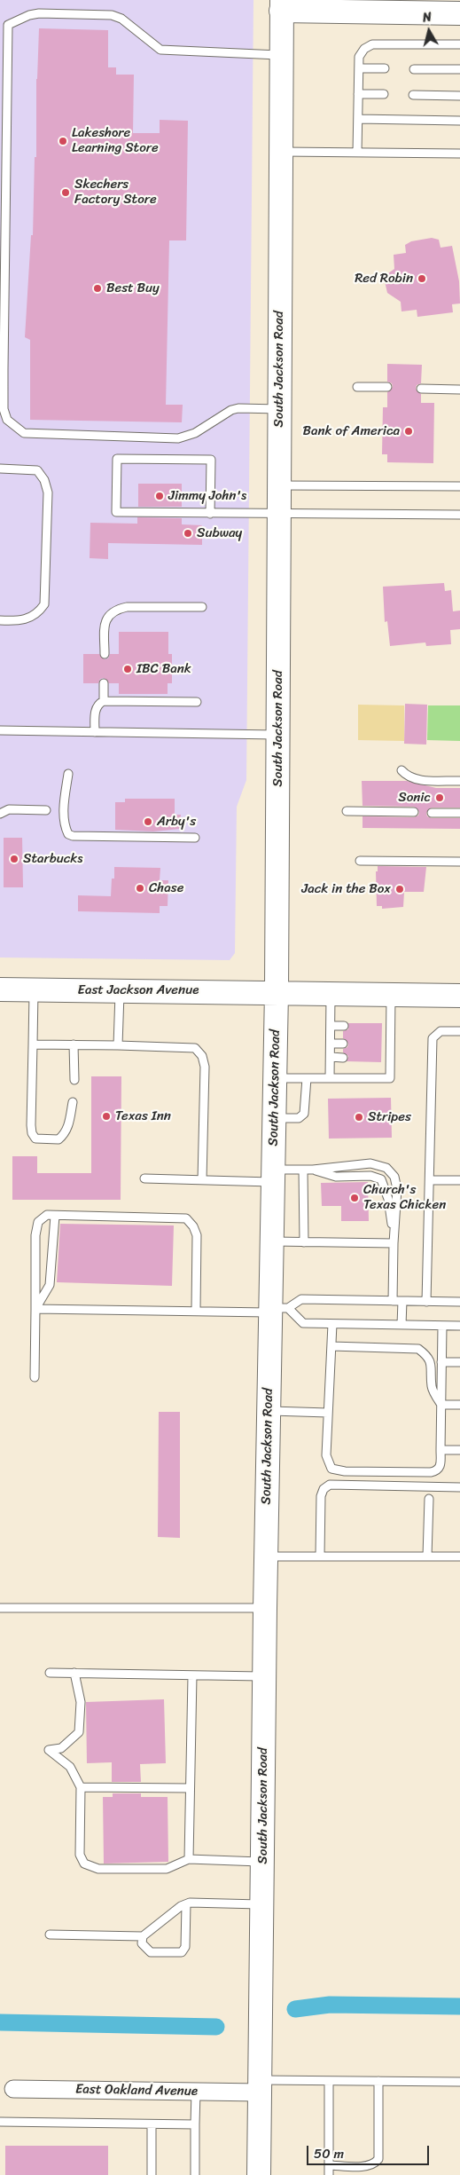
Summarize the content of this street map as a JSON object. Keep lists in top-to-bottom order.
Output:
{
  "streets": {
    "main road": ["South Jackson Road", "East Jackson Avenue"],
    "street": ["East Oakland Avenue"]
  },
  "crossings": [
    ["South Jackson Road", "East Jackson Avenue"],
    ["South Jackson Road", "East Oakland Avenue"]
  ],
  "places": [
    "Lakeshore Learning Store",
    "Skechers Factory Store",
    "Red Robin",
    "Best Buy",
    "Bank of America",
    "Jimmy John's",
    "Subway",
    "IBC Bank",
    "Sonic",
    "Arby's",
    "Starbucks",
    "Chase",
    "Jack in the Box",
    "Texas Inn",
    "Stripes",
    "Church's Texas Chicken"
  ],
  "scale_bar": "50 m",
  "north": "top"
}
